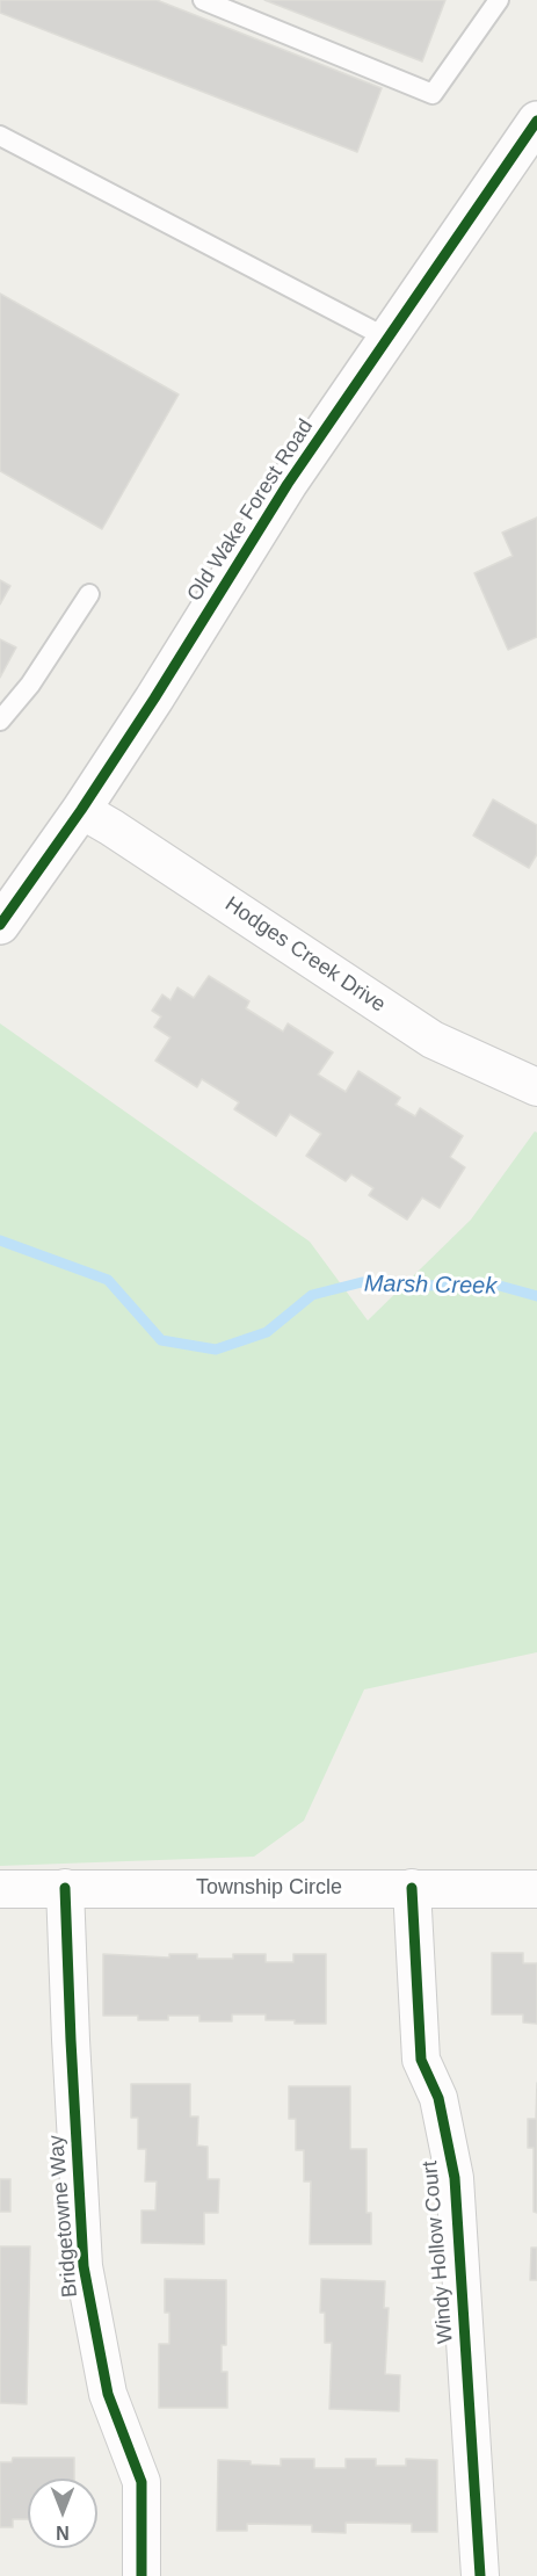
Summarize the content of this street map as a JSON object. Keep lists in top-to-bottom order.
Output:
{
  "streets": {
    "street": [
      "Old Wake Forest Road",
      "Hodges Creek Drive",
      "Township Circle",
      "Bridgetowne Way",
      "Windy Hollow Court"
    ]
  },
  "crossings": [
    ["Old Wake Forest Road", "Hodges Creek Drive"],
    ["Township Circle", "Bridgetowne Way"],
    ["Township Circle", "Windy Hollow Court"]
  ],
  "water": ["Marsh Creek"],
  "north": "bottom"
}
